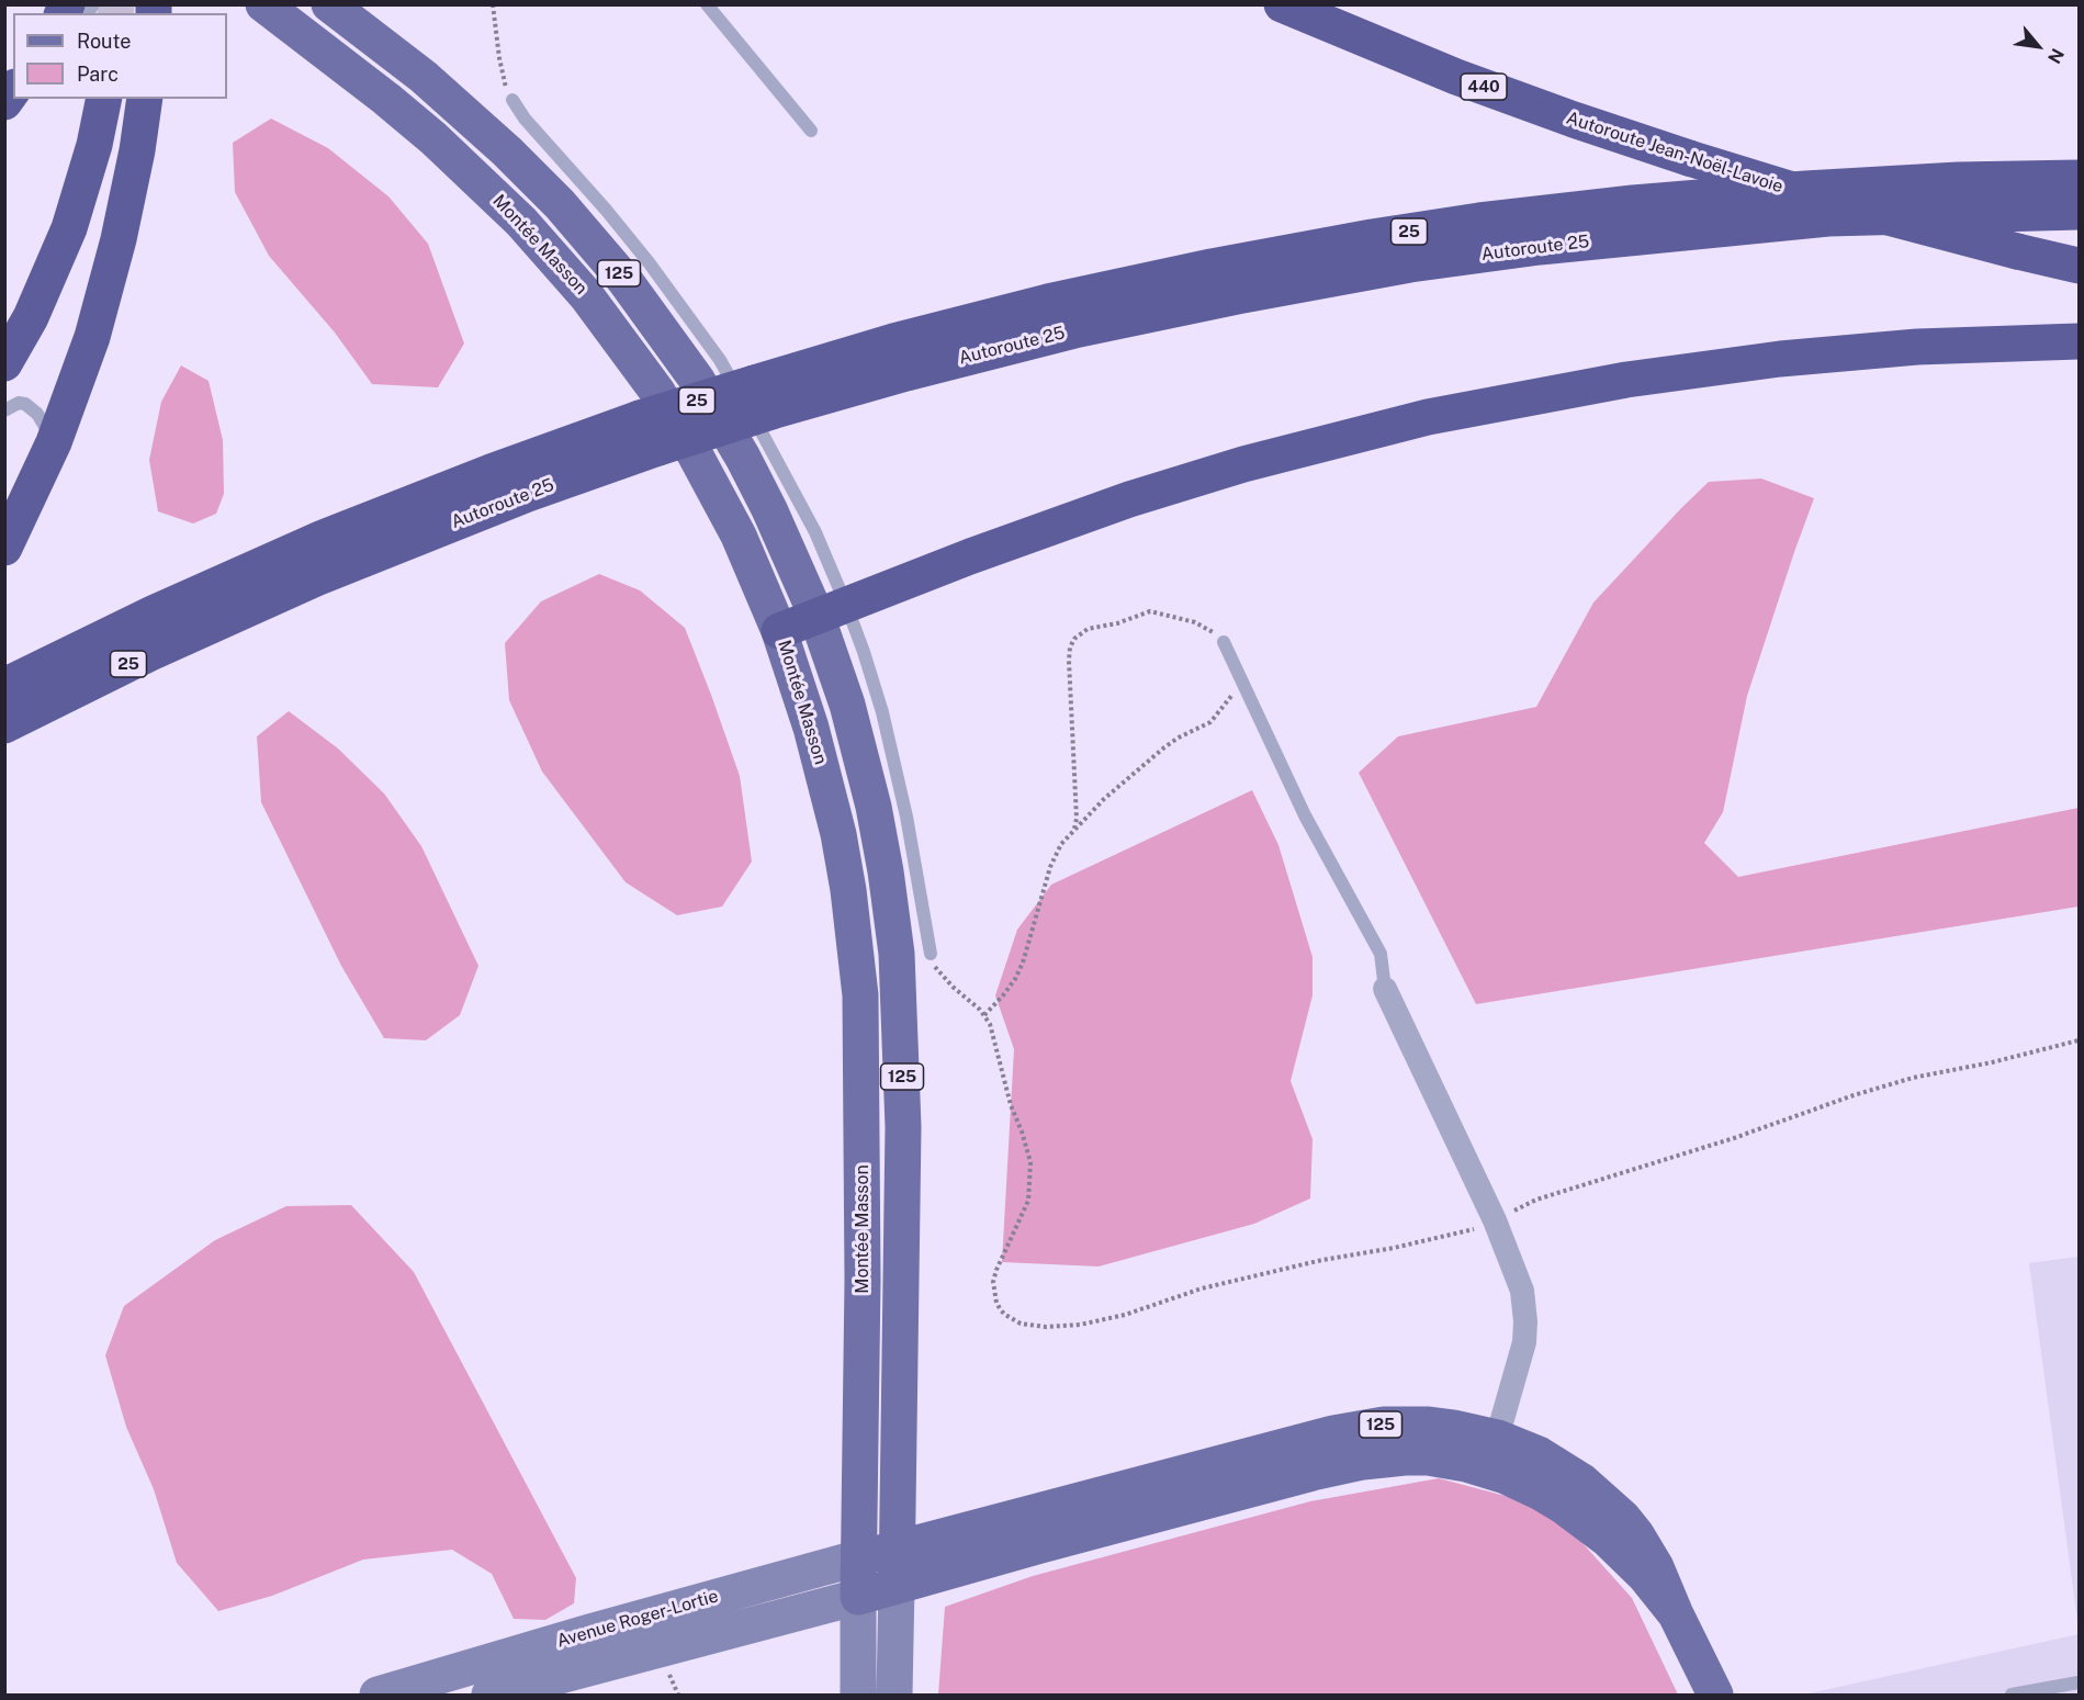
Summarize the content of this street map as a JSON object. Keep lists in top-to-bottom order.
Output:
{
  "streets": {
    "highway": [
      "440",
      "Autoroute Jean-Noël-Lavoie",
      "25",
      "Autoroute 25"
    ],
    "main road": ["Montée Masson", "125", "Avenue Roger-Lortie"]
  },
  "crossings": [
    ["Montée Masson", "Avenue Roger-Lortie"],
    ["125", "Avenue Roger-Lortie"]
  ],
  "legend": ["Route", "Parc"],
  "north": "bottom right"
}
